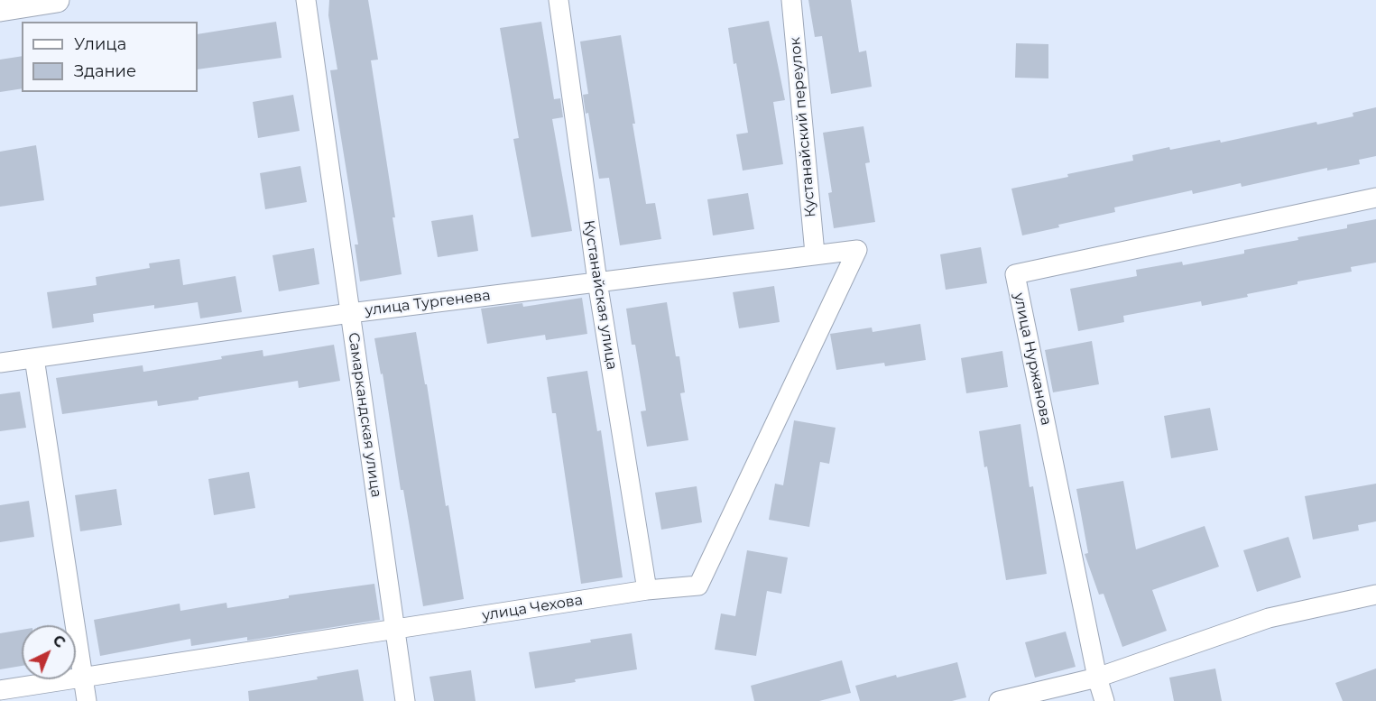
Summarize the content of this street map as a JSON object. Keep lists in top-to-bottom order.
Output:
{
  "streets": {
    "street": [
      "Кустанайский переулок",
      "Кустанайская улица",
      "улица Тургенева",
      "улица Нуржанова",
      "Самаркандская улица",
      "улица Чехова"
    ]
  },
  "crossings": [
    ["Кустанайский переулок", "улица Тургенева"],
    ["Кустанайская улица", "улица Тургенева"],
    ["Кустанайская улица", "улица Чехова"],
    ["улица Тургенева", "Самаркандская улица"],
    ["улица Тургенева", "улица Чехова"],
    ["Самаркандская улица", "улица Чехова"]
  ],
  "legend": ["Улица", "Здание"],
  "north": "top right"
}
